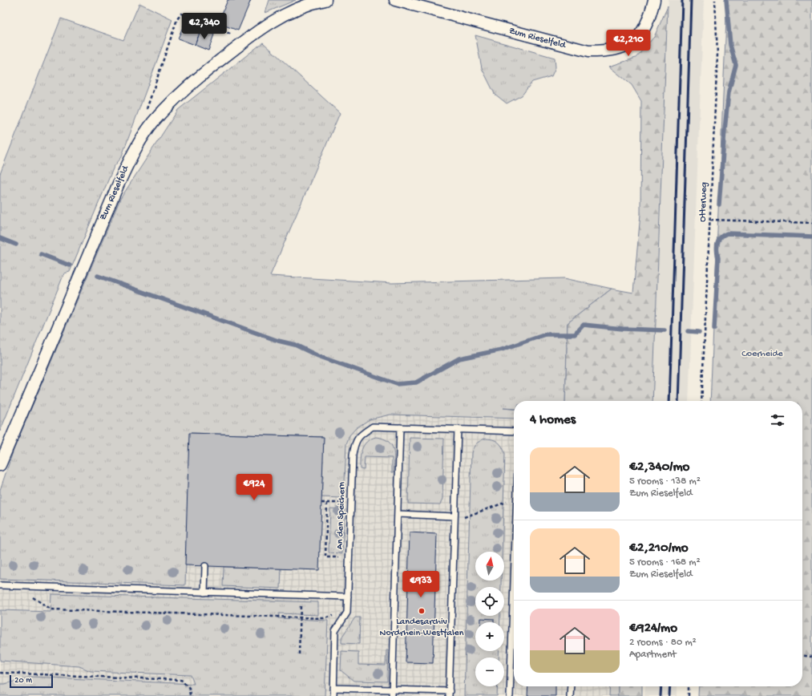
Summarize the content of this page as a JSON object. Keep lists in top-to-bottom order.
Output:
{
  "streets": {
    "street": ["Zum Rieselfeld"],
    "lane": ["An den Speichern"],
    "path": ["Otterweg"]
  },
  "parks": ["Coerheide"],
  "places": ["Landesarchiv Nordrhein-Westfalen"],
  "scale_bar": "20 m",
  "north": "top",
  "page": {
    "price": [
      "€2,340",
      "€2,210",
      "€924",
      "€933"
    ],
    "heading": "4 homes",
    "list": [
      {
        "name": "€2,340/mo",
        "note": "5 rooms · 138 m² · Zum Rieselfeld"
      },
      {
        "name": "€2,210/mo",
        "note": "5 rooms · 168 m² · Zum Rieselfeld"
      },
      {
        "name": "€924/mo",
        "note": "2 rooms · 80 m² · Apartment"
      }
    ],
    "map_buttons": ["+", "−"],
    "scale": "20 m"
  }
}
